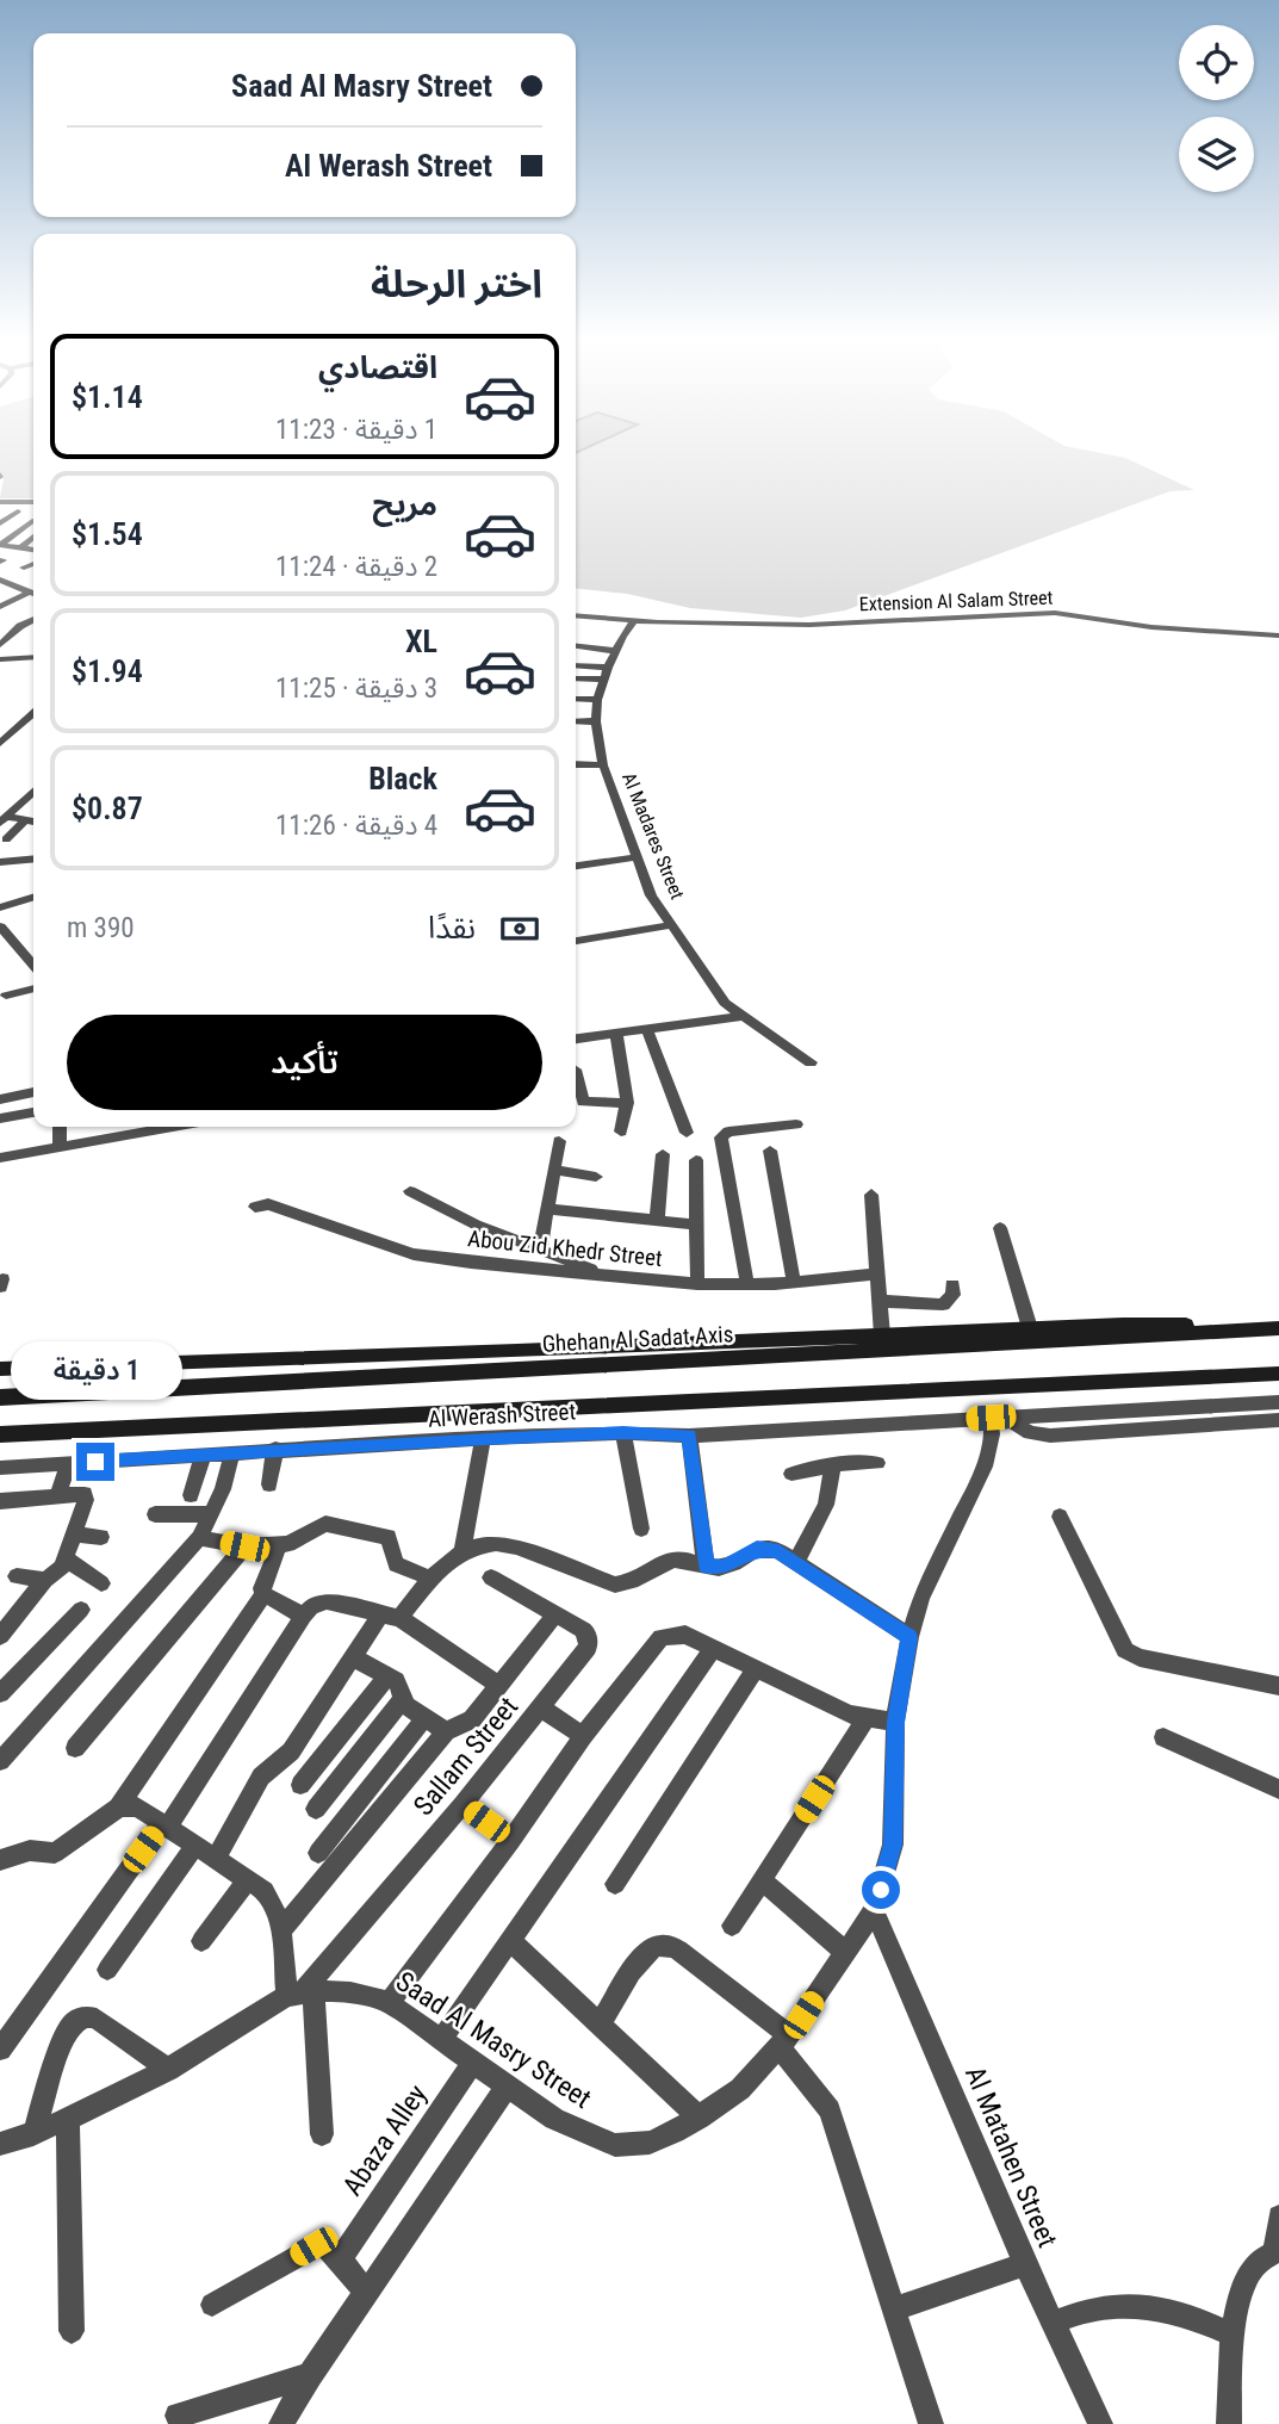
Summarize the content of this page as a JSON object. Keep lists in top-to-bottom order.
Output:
{
  "streets": {
    "main road": ["Ghehan Al Sadat Axis"],
    "street": [
      "Extension Al Salam Street",
      "Al Madares Street",
      "Abou Zid Khedr Street",
      "Al Werash Street",
      "Sallam Street",
      "Saad Al Masry Street",
      "Abaza Alley",
      "Al Matahen Street"
    ]
  },
  "crossings": [
    ["Extension Al Salam Street", "Al Madares Street"],
    ["Al Werash Street", "Saad Al Masry Street"],
    ["Sallam Street", "Saad Al Masry Street"],
    ["Saad Al Masry Street", "Abaza Alley"],
    ["Saad Al Masry Street", "Al Matahen Street"]
  ],
  "page": {
    "banner": ["Saad Al Masry Street", "Al Werash Street"],
    "heading": "اختر الرحلة",
    "list": [
      {
        "name": "اقتصادي",
        "note": "1 دقيقة · 11:23",
        "value": "$1.14"
      },
      {
        "name": "مريح",
        "note": "2 دقيقة · 11:24",
        "value": "$1.54"
      },
      {
        "name": "XL",
        "note": "3 دقيقة · 11:25",
        "value": "$1.94"
      },
      {
        "name": "Black",
        "note": "4 دقيقة · 11:26",
        "value": "$0.87"
      }
    ],
    "pay": ["نقدًا", "390 m"],
    "buttons": "تأكيد",
    "bubble": "1 دقيقة"
  }
}
